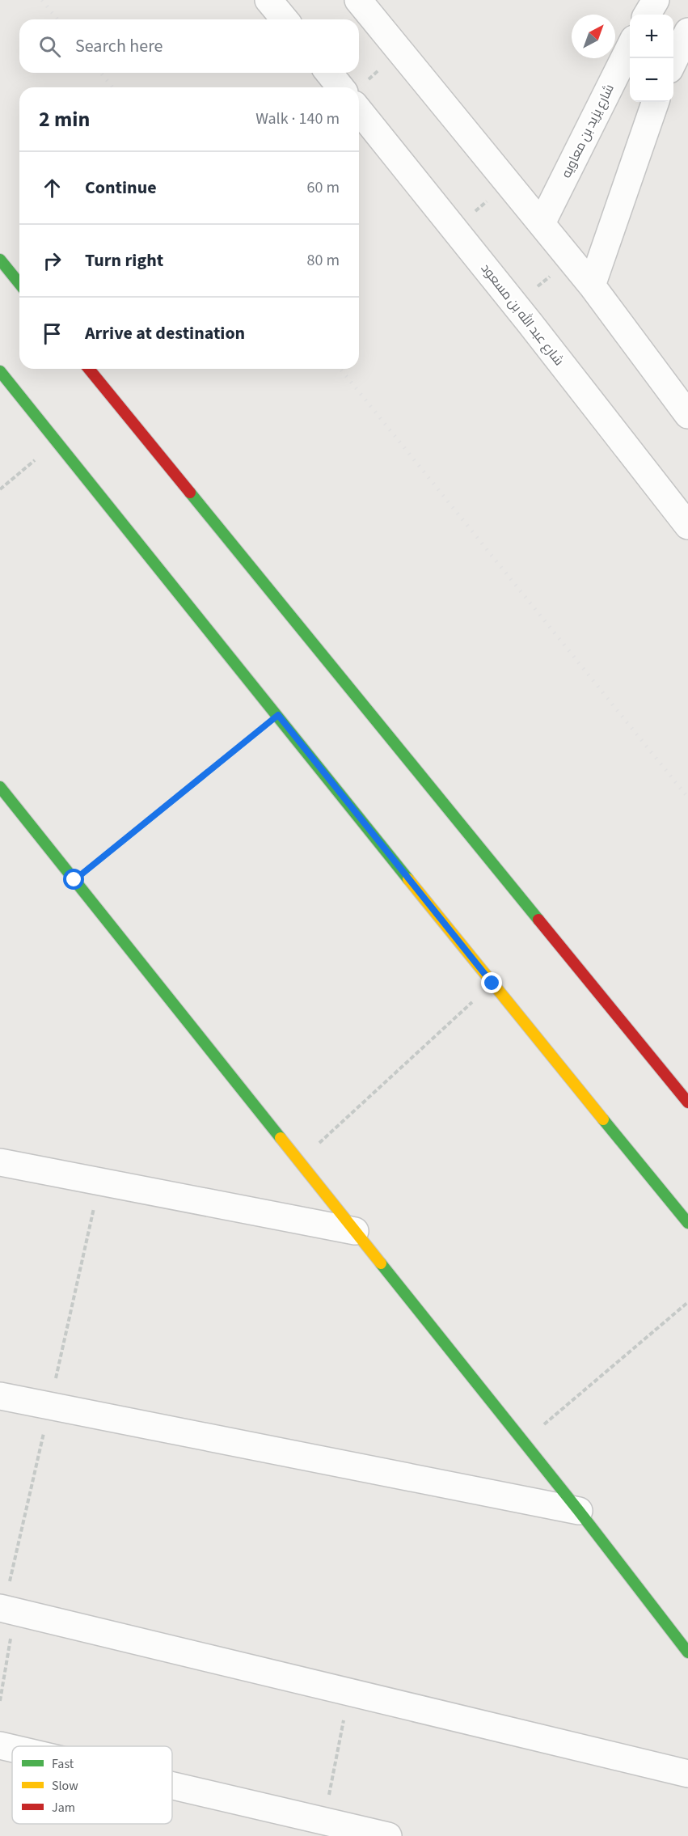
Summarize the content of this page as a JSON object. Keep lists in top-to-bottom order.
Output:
{
  "streets": {
    "street": ["شارع يزيد بن معاويه", "شارع عبد الله بن مسعود"]
  },
  "legend": ["Fast", "Slow", "Jam"],
  "north": "top right",
  "page": {
    "map_buttons": ["+", "−"],
    "search": "Search here",
    "heading": ["2 min", "Walk · 140 m"],
    "list": [
      ["Continue", "60 m"],
      ["Turn right", "80 m"],
      "Arrive at destination"
    ]
  }
}
